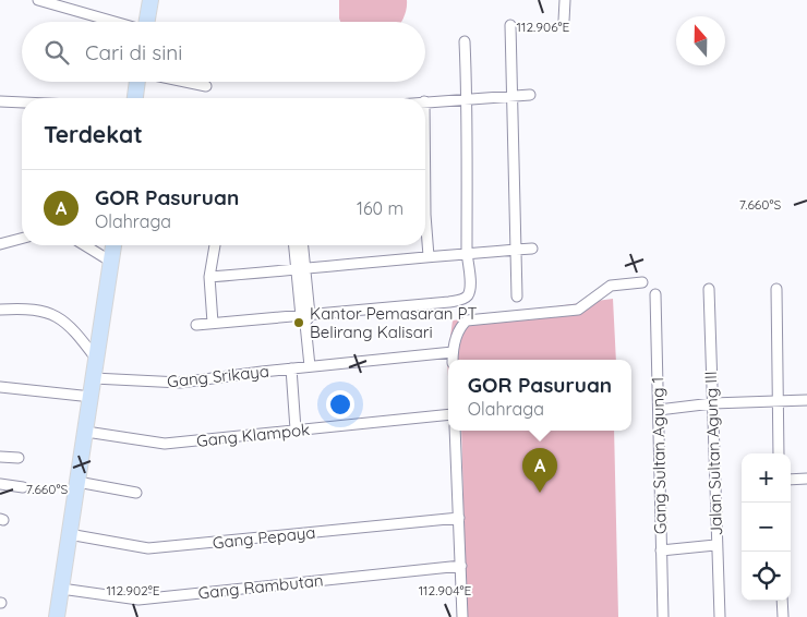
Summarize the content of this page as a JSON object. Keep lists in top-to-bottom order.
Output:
{
  "streets": {
    "street": [
      "Gang Srikaya",
      "Gang Klampok",
      "Jalan Sultan Agung III",
      "Gang Sultan Agung 1",
      "Gang Pepaya",
      "Gang Rambutan"
    ]
  },
  "places": ["Kantor Pemasaran PT Belirang Kalisari"],
  "north": "top",
  "page": {
    "search": "Cari di sini",
    "heading": "Terdekat",
    "list": [
      {
        "mark": "A",
        "name": "GOR Pasuruan",
        "note": "Olahraga",
        "value": "160 m"
      }
    ],
    "popup": ["GOR Pasuruan", "Olahraga"],
    "pins": "A",
    "map_buttons": ["+", "−"]
  },
  "coordinates": [
    "112.906°E",
    "7.660°S",
    "112.902°E",
    "112.904°E"
  ]
}
